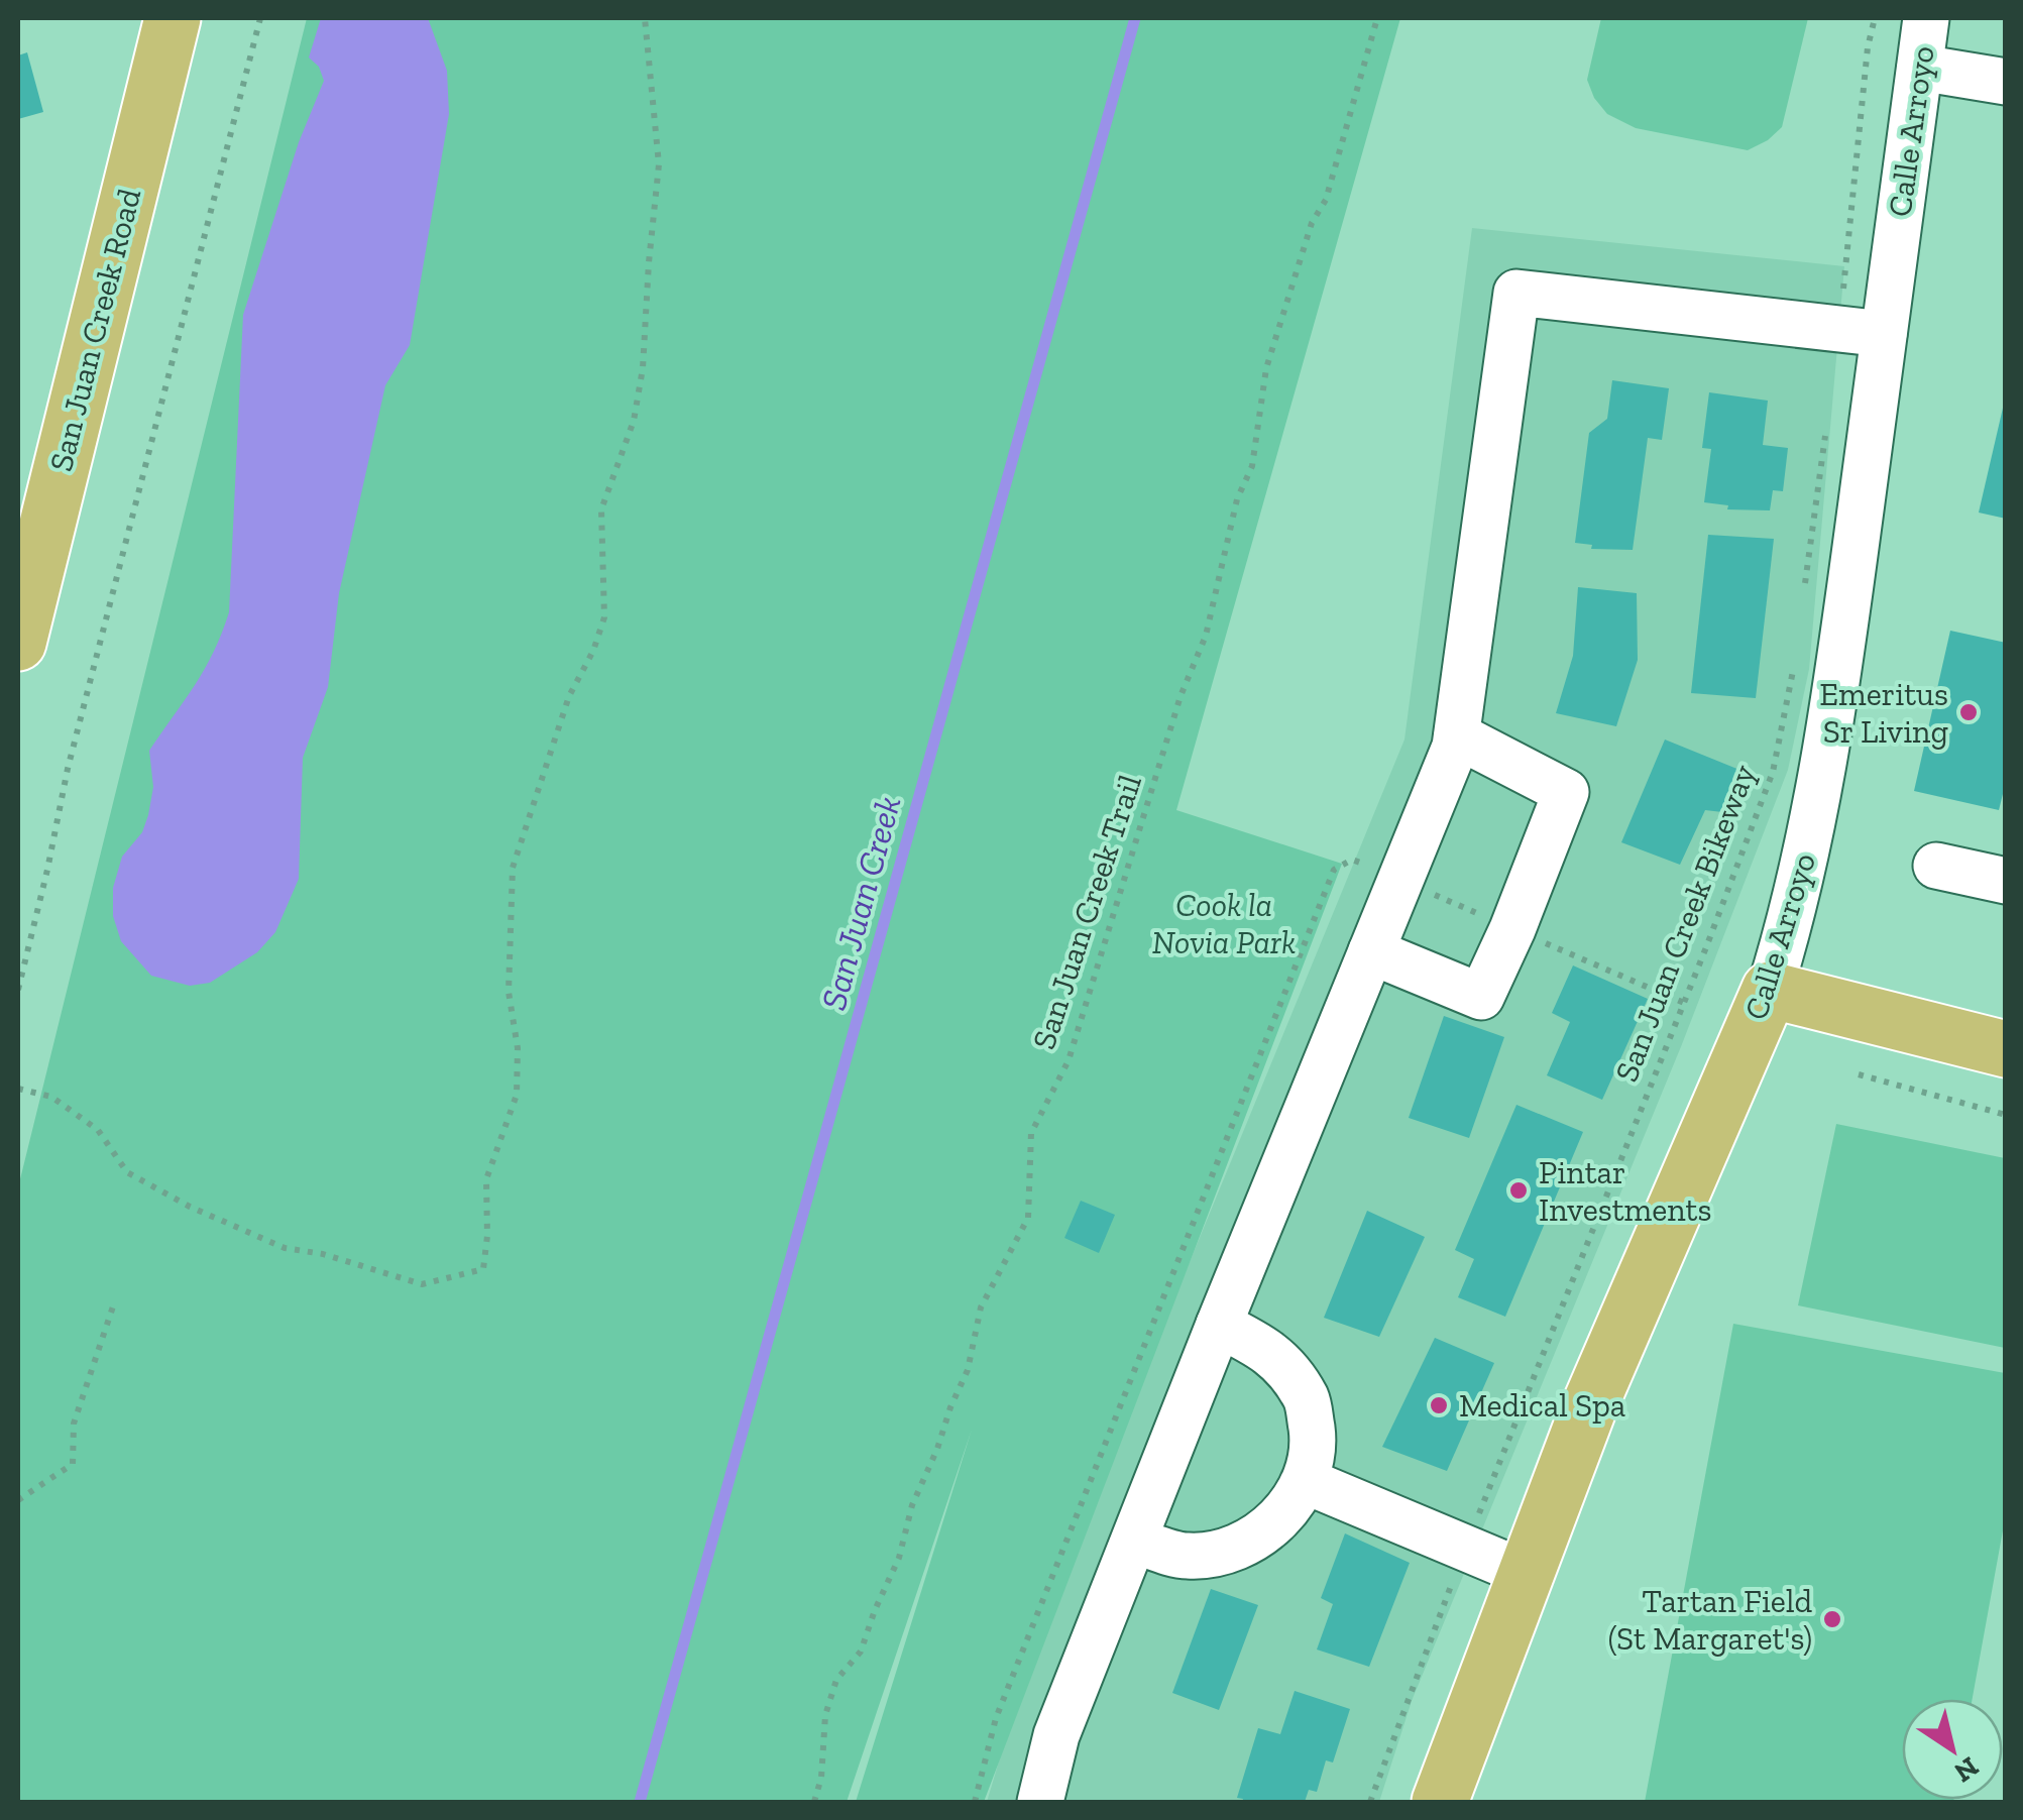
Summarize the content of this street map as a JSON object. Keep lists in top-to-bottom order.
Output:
{
  "streets": {
    "main road": ["Calle Arroyo", "San Juan Creek Road"],
    "path": ["San Juan Creek Trail", "San Juan Creek Bikeway"]
  },
  "water": ["San Juan Creek"],
  "parks": ["Cook la Novia Park"],
  "places": [
    "Emeritus Sr Living",
    "Pintar Investments",
    "Medical Spa",
    "Tartan Field (St Margaret's)"
  ],
  "north": "bottom right"
}
